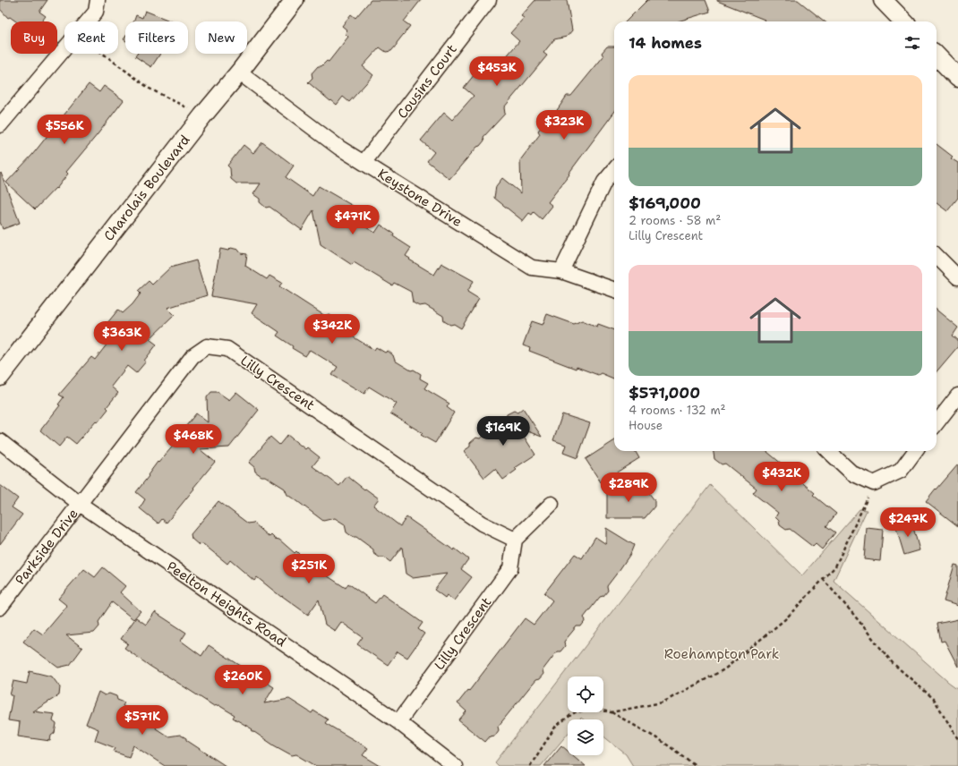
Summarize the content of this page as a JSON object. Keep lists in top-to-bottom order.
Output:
{
  "streets": {
    "street": [
      "Cousins Court",
      "Charolais Boulevard",
      "Keystone Drive",
      "Lilly Crescent",
      "Parkside Drive",
      "Peelton Heights Road"
    ]
  },
  "crossings": [
    ["Cousins Court", "Keystone Drive"],
    ["Charolais Boulevard", "Keystone Drive"],
    ["Lilly Crescent", "Parkside Drive"],
    ["Lilly Crescent", "Peelton Heights Road"],
    ["Parkside Drive", "Peelton Heights Road"]
  ],
  "parks": ["Roehampton Park"],
  "page": {
    "chip": [
      "Buy",
      "Rent",
      "Filters",
      "New"
    ],
    "heading": "14 homes",
    "price": [
      "$453K",
      "$323K",
      "$556K",
      "$471K",
      "$342K",
      "$363K",
      "$169K",
      "$468K",
      "$432K",
      "$289K",
      "$247K",
      "$251K",
      "$260K",
      "$571K"
    ],
    "list": [
      {
        "name": "$169,000",
        "note": "2 rooms · 58 m² · Lilly Crescent"
      },
      {
        "name": "$571,000",
        "note": "4 rooms · 132 m² · House"
      }
    ]
  }
}
